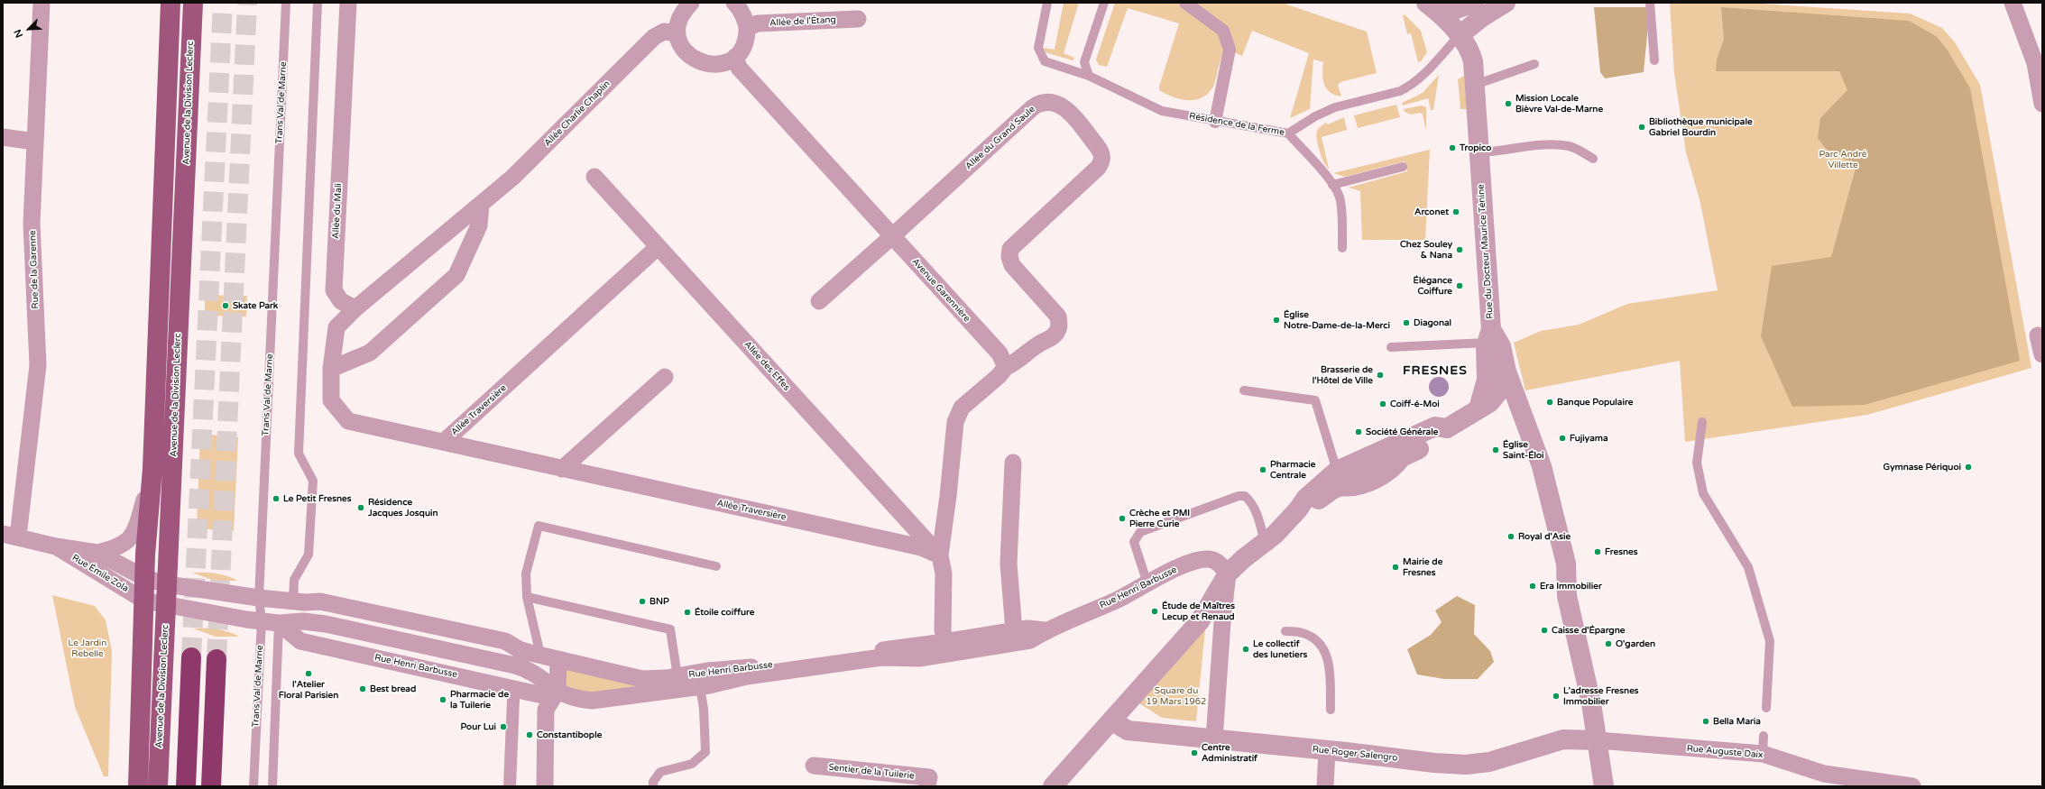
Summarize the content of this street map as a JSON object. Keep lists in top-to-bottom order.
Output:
{
  "streets": {
    "main road": ["Avenue de la Division Leclerc"],
    "street": [
      "Allée de l'Étang",
      "Allée Charlie Chaplin",
      "Allée du Grand Saule",
      "Allée du Mali",
      "Rue du Docteur Maurice Ténine",
      "Rue de la Garenne",
      "Avenue Garennière",
      "Allée des Effes",
      "Allée Traversière",
      "Rue Émile Zola",
      "Rue Henri Barbusse",
      "Rue Auguste Daix",
      "Rue Roger Salengro",
      "Sentier de la Tuilerie"
    ],
    "lane": ["Trans Val de Marne", "Résidence de la Ferme"]
  },
  "crossings": [
    ["Avenue de la Division Leclerc", "Rue Henri Barbusse"],
    ["Trans Val de Marne", "Rue Henri Barbusse"],
    ["Allée Charlie Chaplin", "Allée du Mali"],
    ["Résidence de la Ferme", "Rue du Docteur Maurice Ténine"],
    ["Allée du Grand Saule", "Avenue Garennière"],
    ["Rue du Docteur Maurice Ténine", "Rue Auguste Daix"],
    ["Rue du Docteur Maurice Ténine", "Rue Roger Salengro"],
    ["Rue de la Garenne", "Rue Émile Zola"],
    ["Allée des Effes", "Allée Traversière"],
    ["Rue Émile Zola", "Rue Henri Barbusse"],
    ["Rue Auguste Daix", "Rue Roger Salengro"]
  ],
  "districts": ["FRESNES"],
  "parks": ["Parc André Villette", "Le Jardin Rebelle", "Square du 19 Mars 1962"],
  "places": [
    "Mission Locale Bièvre Val-de-Marne",
    "Bibliothèque municipale Gabriel Bourdin",
    "Tropico",
    "Arconet",
    "Chez Souley & Nana",
    "Élégance Coiffure",
    "Skate Park",
    "Église Notre-Dame-de-la-Merci",
    "Diagonal",
    "Brasserie de l'Hôtel de Ville",
    "Banque Populaire",
    "Coiff-é-Moi",
    "Société Générale",
    "Fujiyama",
    "Église Saint-Éloi",
    "Gymnase Périquoi",
    "Pharmacie Centrale",
    "Le Petit Fresnes",
    "Résidence Jacques Josquin",
    "Crèche et PMI Pierre Curie",
    "Royal d'Asie",
    "Fresnes",
    "Mairie de Fresnes",
    "Era Immobilier",
    "BNP",
    "Étude de Maîtres Lecup et Renaud",
    "Étoile coiffure",
    "Caisse d'Épargne",
    "O'garden",
    "Le collectif des lunetiers",
    "l'Atelier Floral Parisien",
    "Best bread",
    "L'adresse Fresnes Immobilier",
    "Pharmacie de la Tuilerie",
    "Bella Maria",
    "Pour Lui",
    "Constantibople",
    "Centre Administratif"
  ],
  "north": "bottom left"
}
